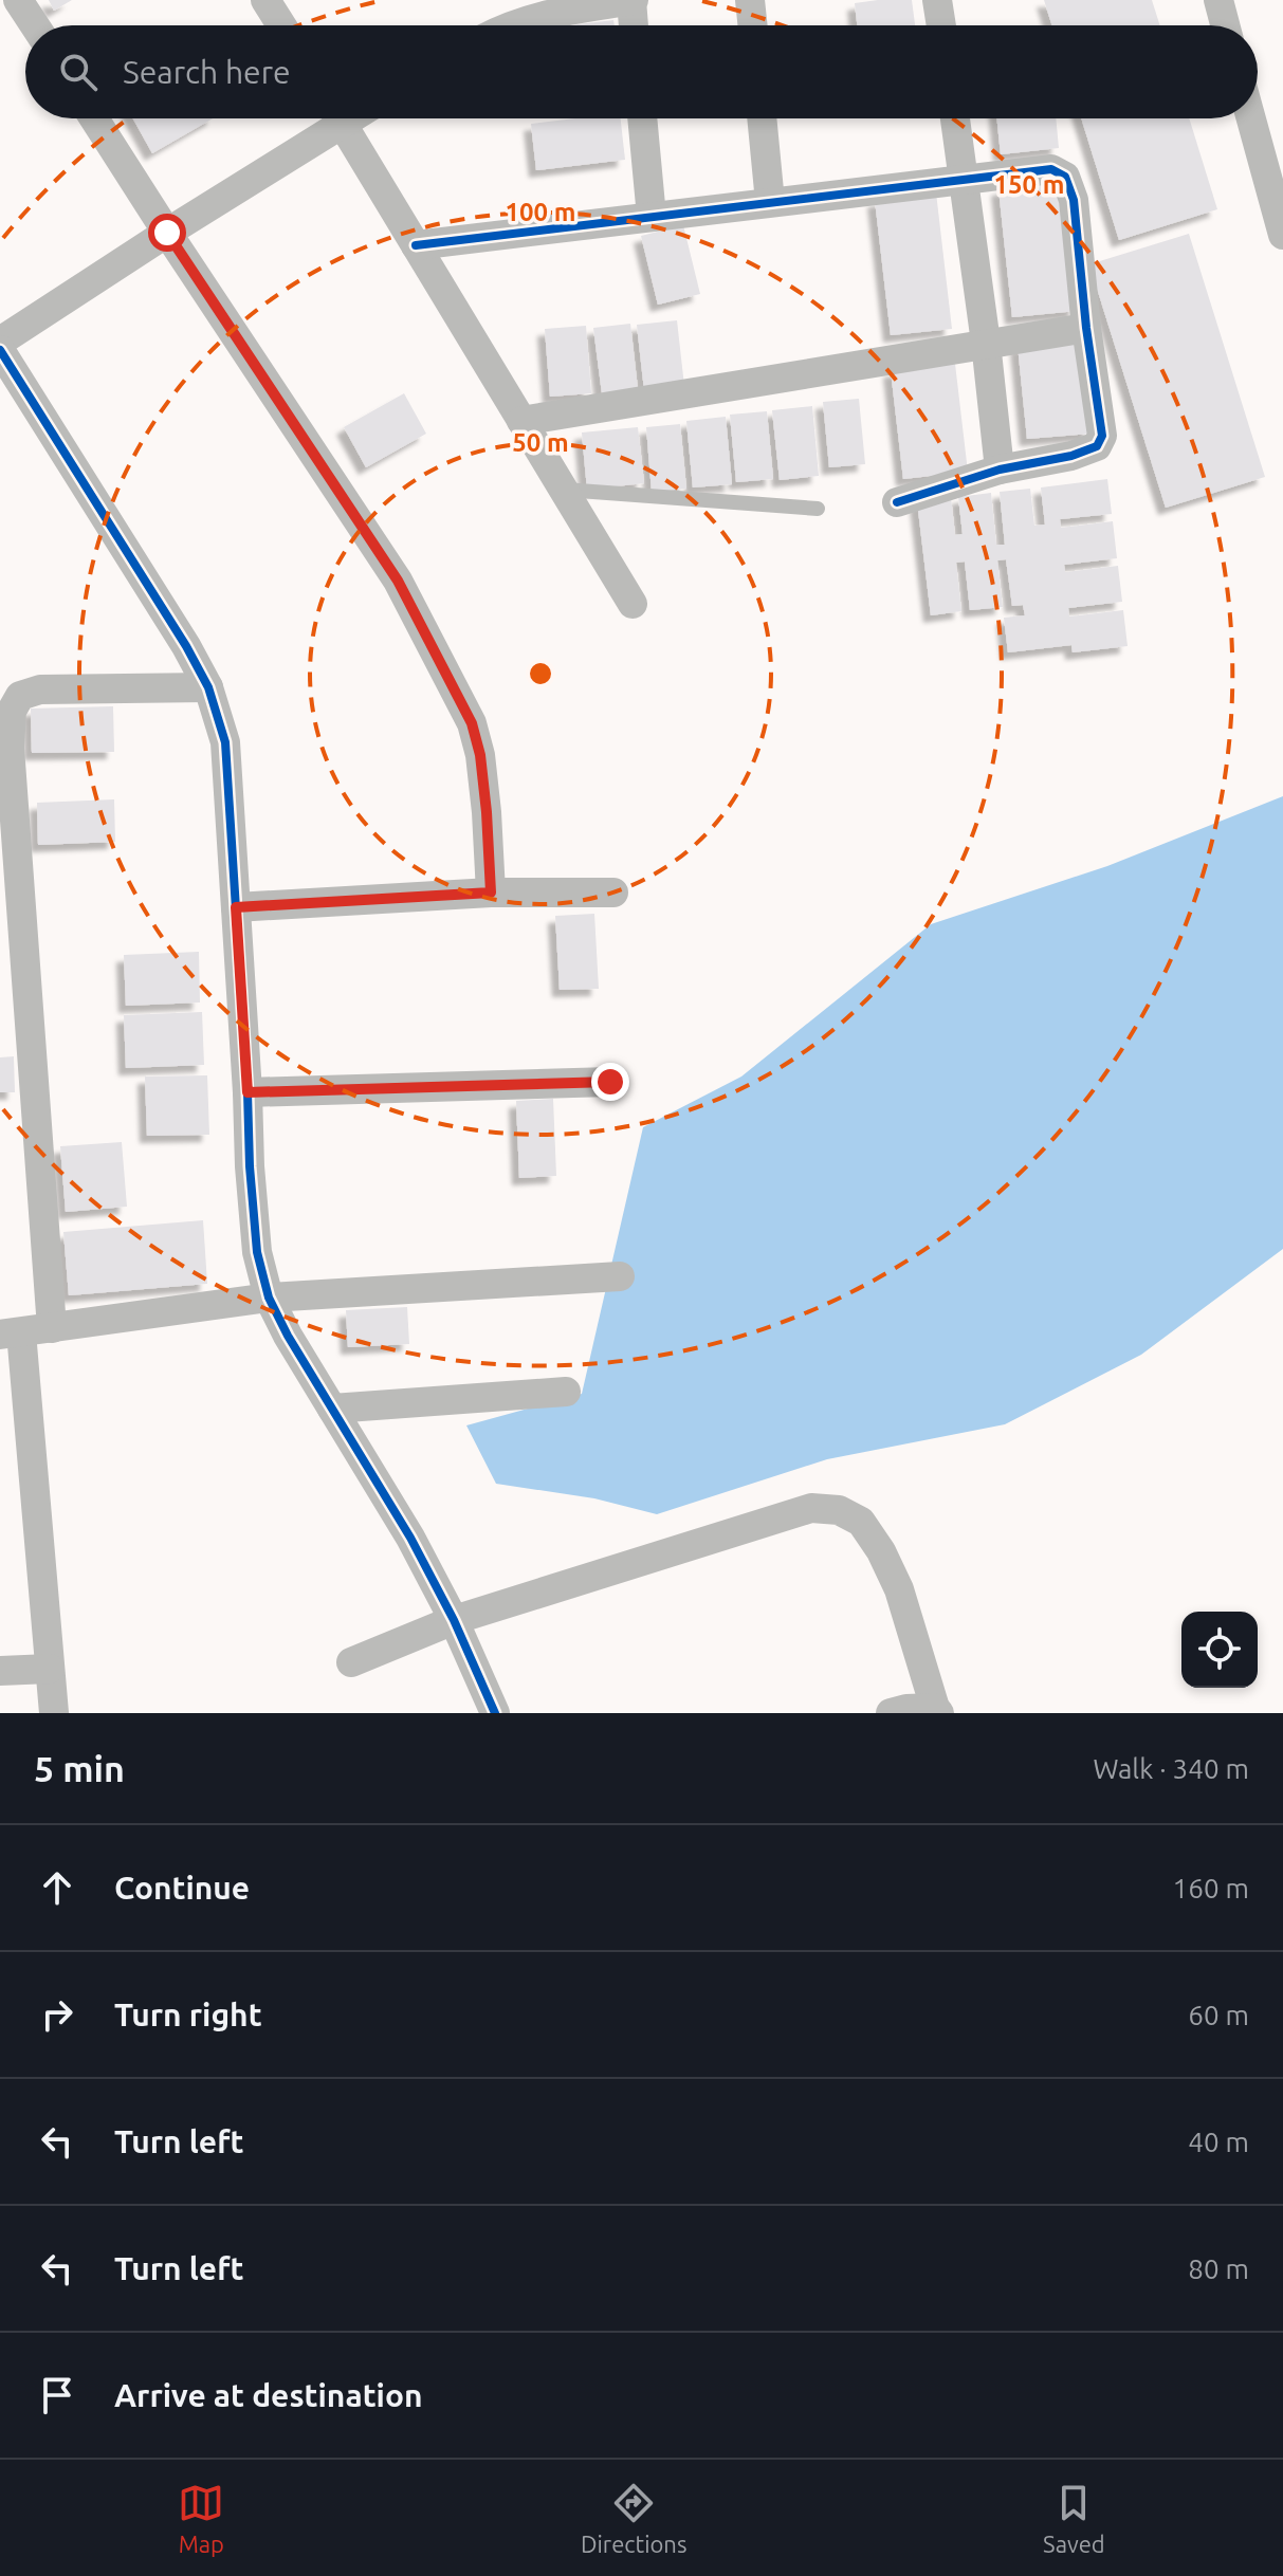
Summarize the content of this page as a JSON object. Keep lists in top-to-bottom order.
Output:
{
  "page": {
    "search": "Search here",
    "heading": ["5 min", "Walk · 340 m"],
    "list": [
      ["Continue", "160 m"],
      ["Turn right", "60 m"],
      ["Turn left", "40 m"],
      ["Turn left", "80 m"],
      "Arrive at destination"
    ],
    "nav": ["Map", "Directions", "Saved"]
  },
  "rings": ["150 m", "100 m", "50 m"]
}
